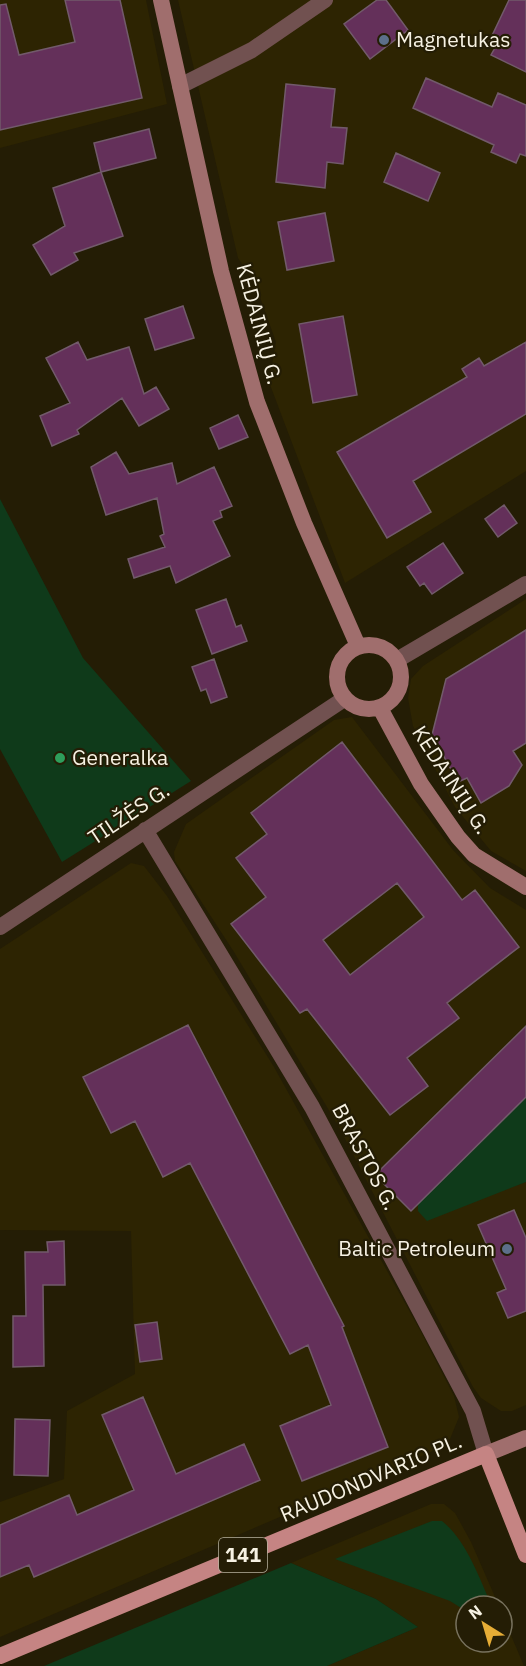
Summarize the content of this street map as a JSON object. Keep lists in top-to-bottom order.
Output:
{
  "streets": {
    "main road": [
      "KĖDAINIŲ G.",
      "BRASTOS G.",
      "RAUDONDVARIO PL.",
      "141"
    ],
    "street": ["TILŽĖS G."]
  },
  "crossings": [
    ["KĖDAINIŲ G.", "TILŽĖS G."],
    ["TILŽĖS G.", "BRASTOS G."],
    ["BRASTOS G.", "RAUDONDVARIO PL."]
  ],
  "places": ["Magnetukas", "Generalka", "Baltic Petroleum"],
  "north": "top left"
}
